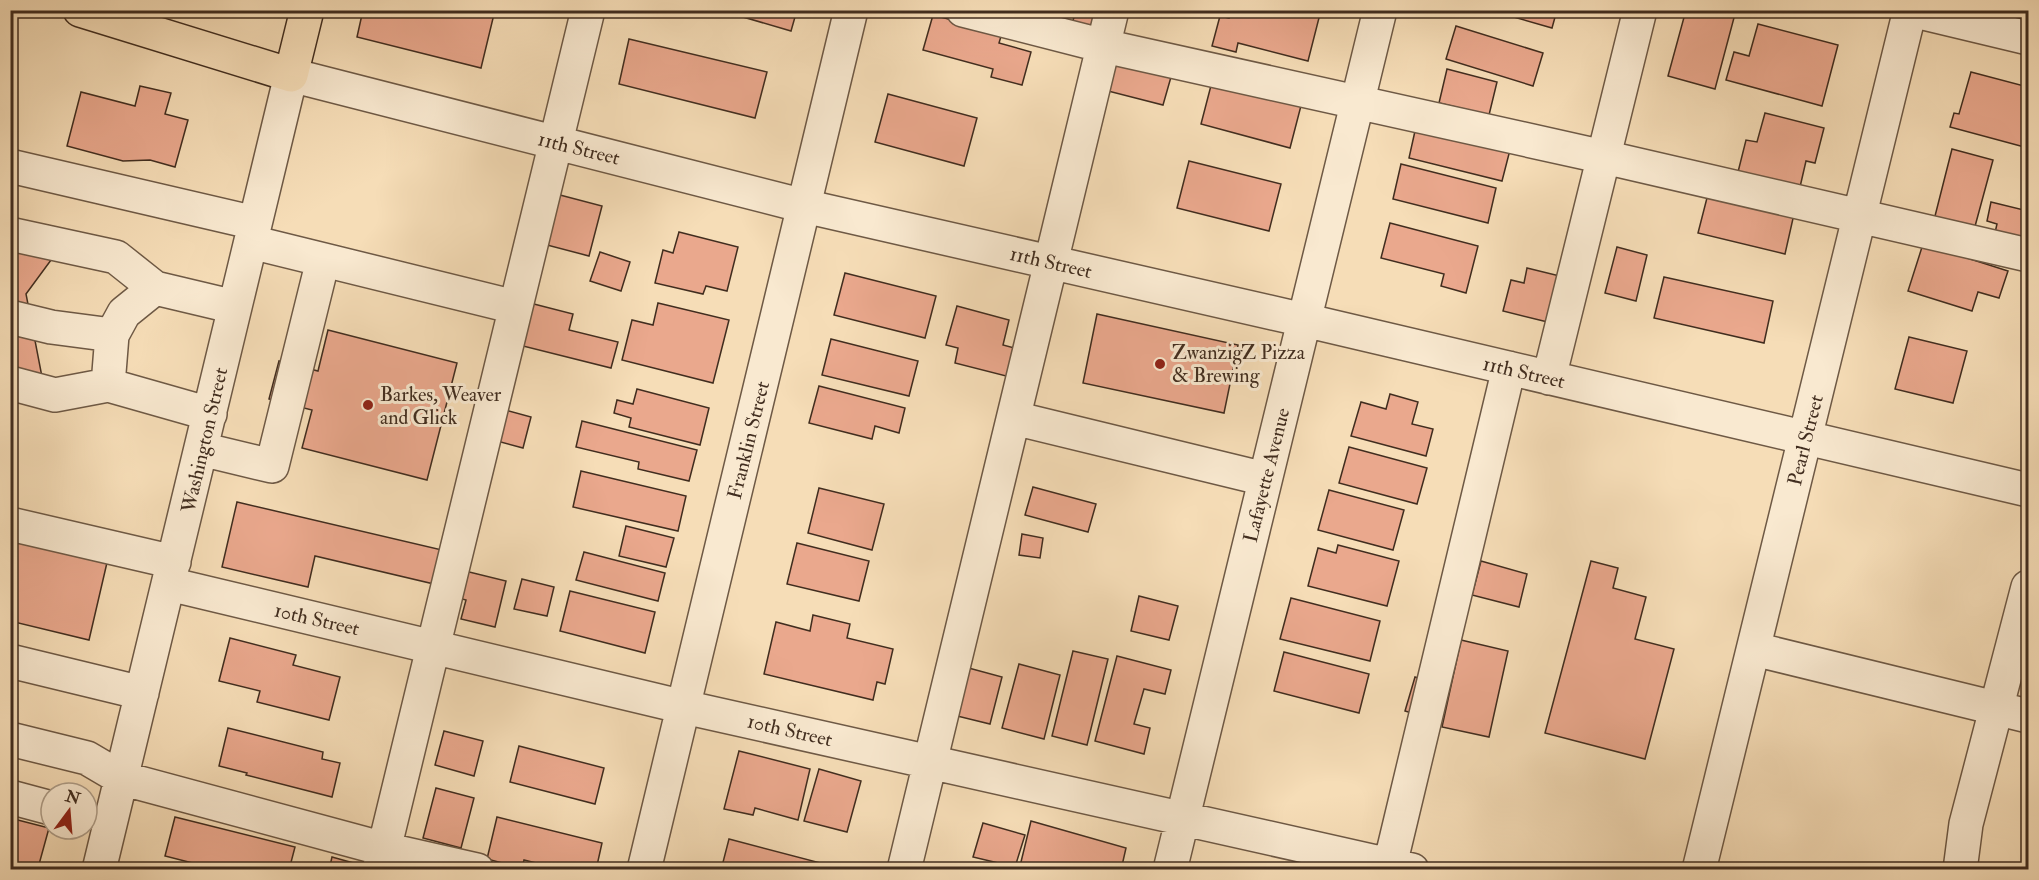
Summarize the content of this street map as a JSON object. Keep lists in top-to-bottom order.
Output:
{
  "streets": {
    "main road": ["11th Street", "Washington Street"],
    "street": [
      "Franklin Street",
      "Pearl Street",
      "Lafayette Avenue",
      "10th Street"
    ]
  },
  "crossings": [
    ["11th Street", "Washington Street"],
    ["11th Street", "Franklin Street"],
    ["11th Street", "Pearl Street"],
    ["11th Street", "Lafayette Avenue"],
    ["Washington Street", "10th Street"],
    ["Franklin Street", "10th Street"],
    ["Lafayette Avenue", "10th Street"]
  ],
  "places": ["ZwanzigZ Pizza & Brewing", "Barkes, Weaver and Glick"],
  "north": "top"
}
